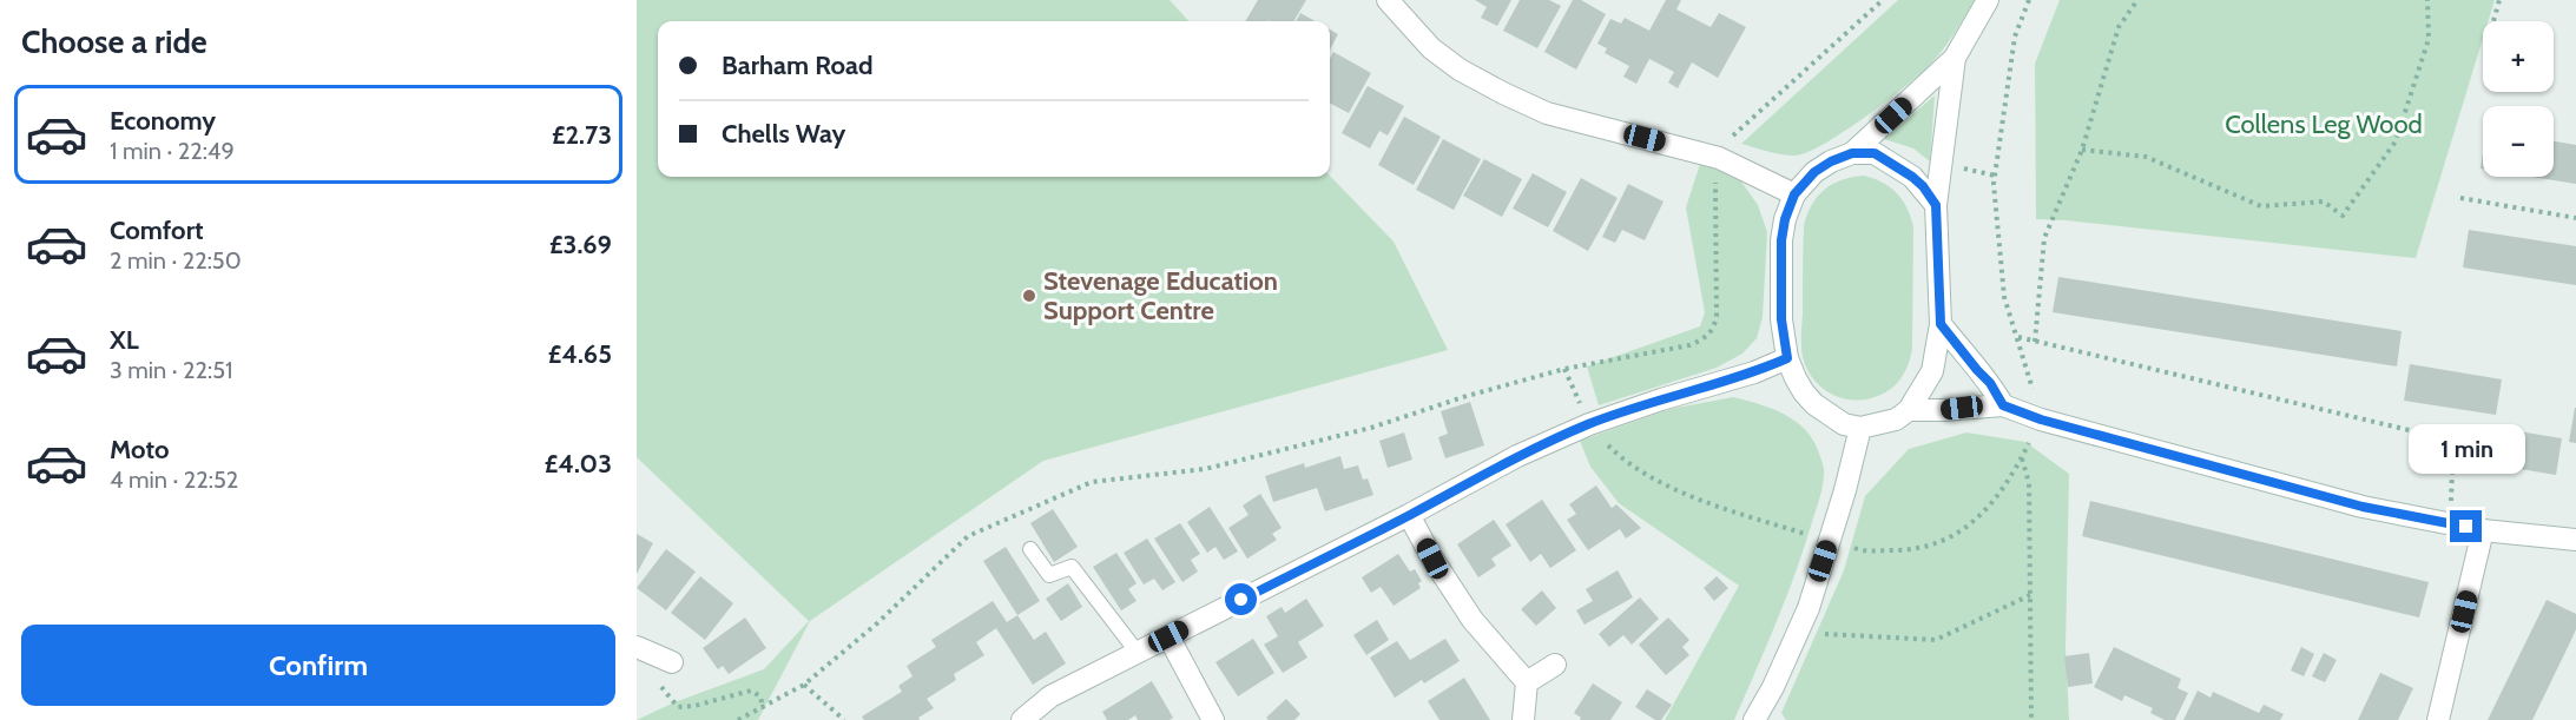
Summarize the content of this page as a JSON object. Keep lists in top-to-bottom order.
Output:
{
  "parks": ["Collens Leg Wood"],
  "places": ["Stevenage Education Support Centre"],
  "page": {
    "heading": "Choose a ride",
    "map_buttons": ["+", "−"],
    "banner": ["Barham Road", "Chells Way"],
    "list": [
      {
        "name": "Economy",
        "note": "1 min · 22:49",
        "value": "£2.73"
      },
      {
        "name": "Comfort",
        "note": "2 min · 22:50",
        "value": "£3.69"
      },
      {
        "name": "XL",
        "note": "3 min · 22:51",
        "value": "£4.65"
      },
      {
        "name": "Moto",
        "note": "4 min · 22:52",
        "value": "£4.03"
      }
    ],
    "bubble": "1 min",
    "buttons": "Confirm"
  }
}
